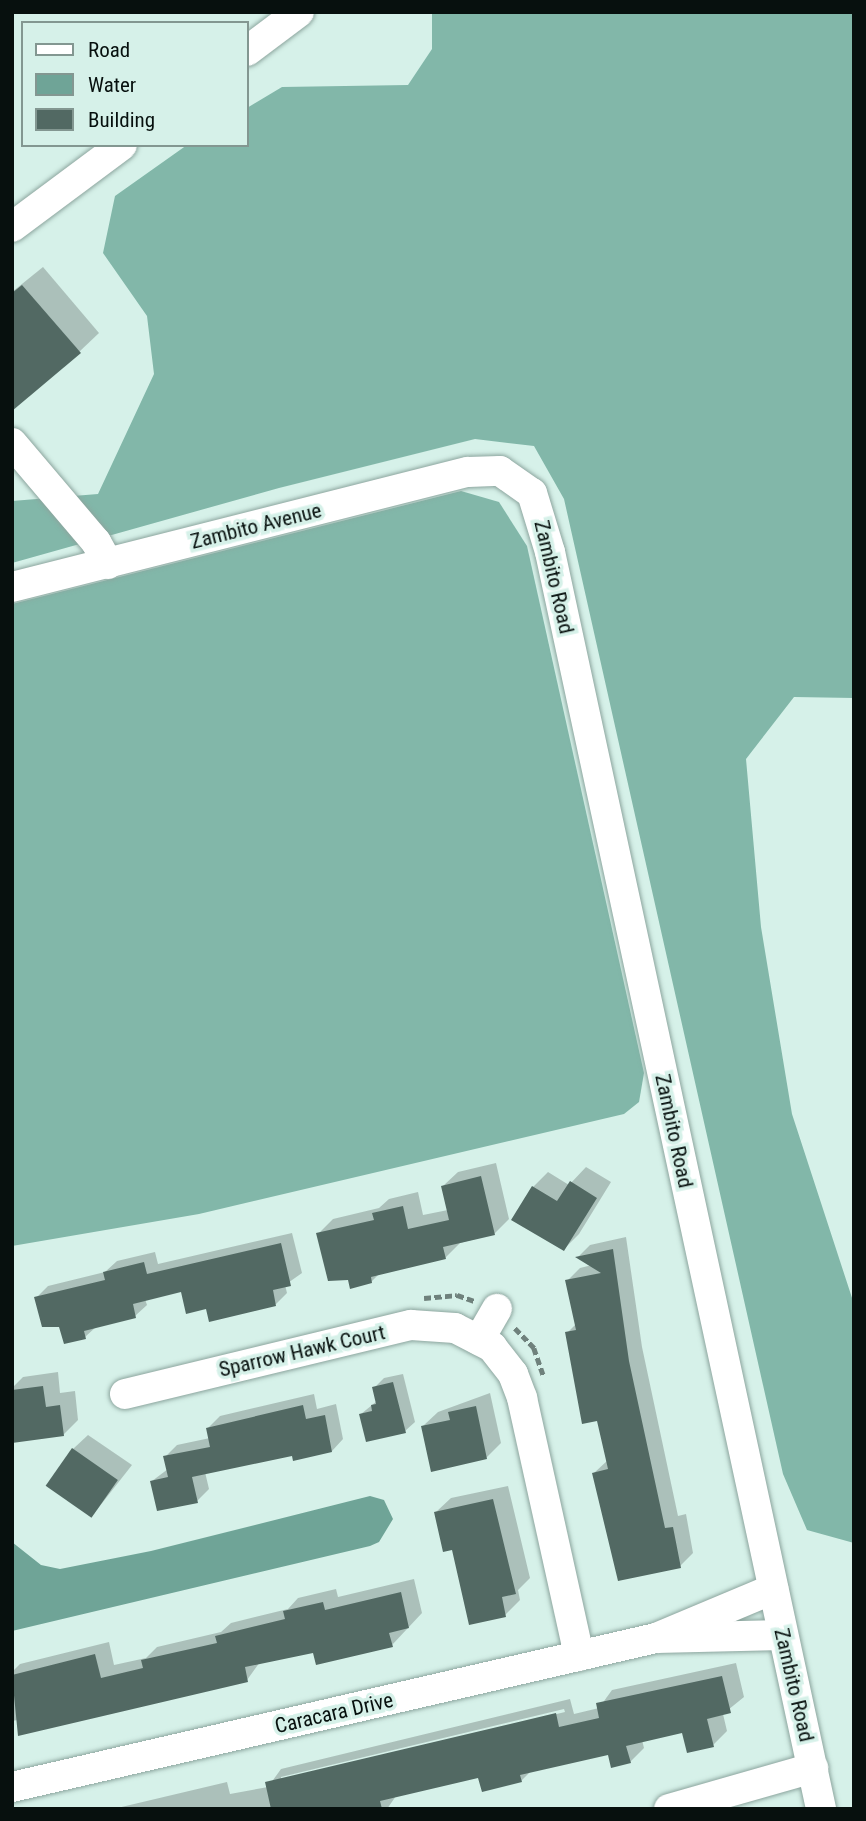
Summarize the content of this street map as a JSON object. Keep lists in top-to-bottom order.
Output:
{
  "streets": {
    "street": [
      "Zambito Avenue",
      "Zambito Road",
      "Sparrow Hawk Court",
      "Caracara Drive"
    ]
  },
  "crossings": [
    ["Zambito Avenue", "Zambito Road"],
    ["Zambito Road", "Caracara Drive"],
    ["Sparrow Hawk Court", "Caracara Drive"]
  ],
  "legend": ["Road", "Water", "Building"]
}
